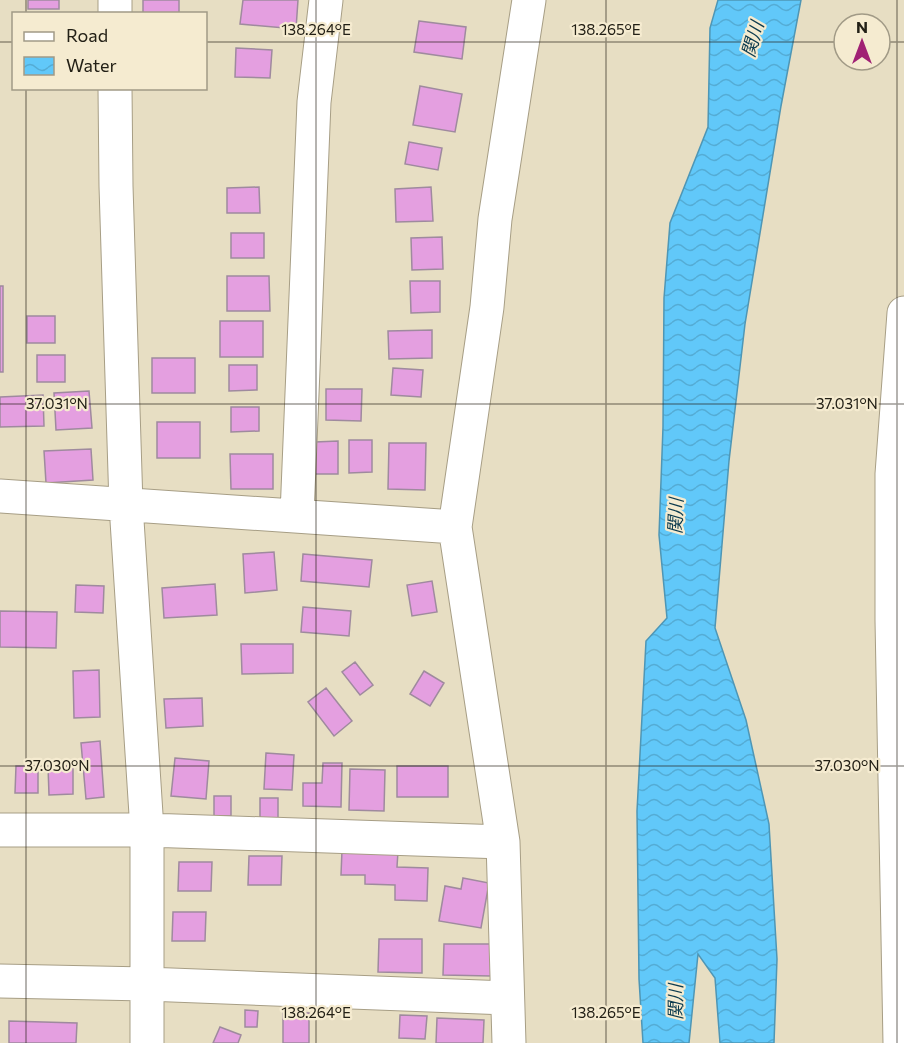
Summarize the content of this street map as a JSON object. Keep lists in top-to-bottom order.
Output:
{
  "water": ["関川"],
  "legend": ["Road", "Water"],
  "north": "top",
  "coordinates": [
    "138.264°E",
    "138.265°E",
    "37.031°N",
    "37.030°N"
  ]
}
